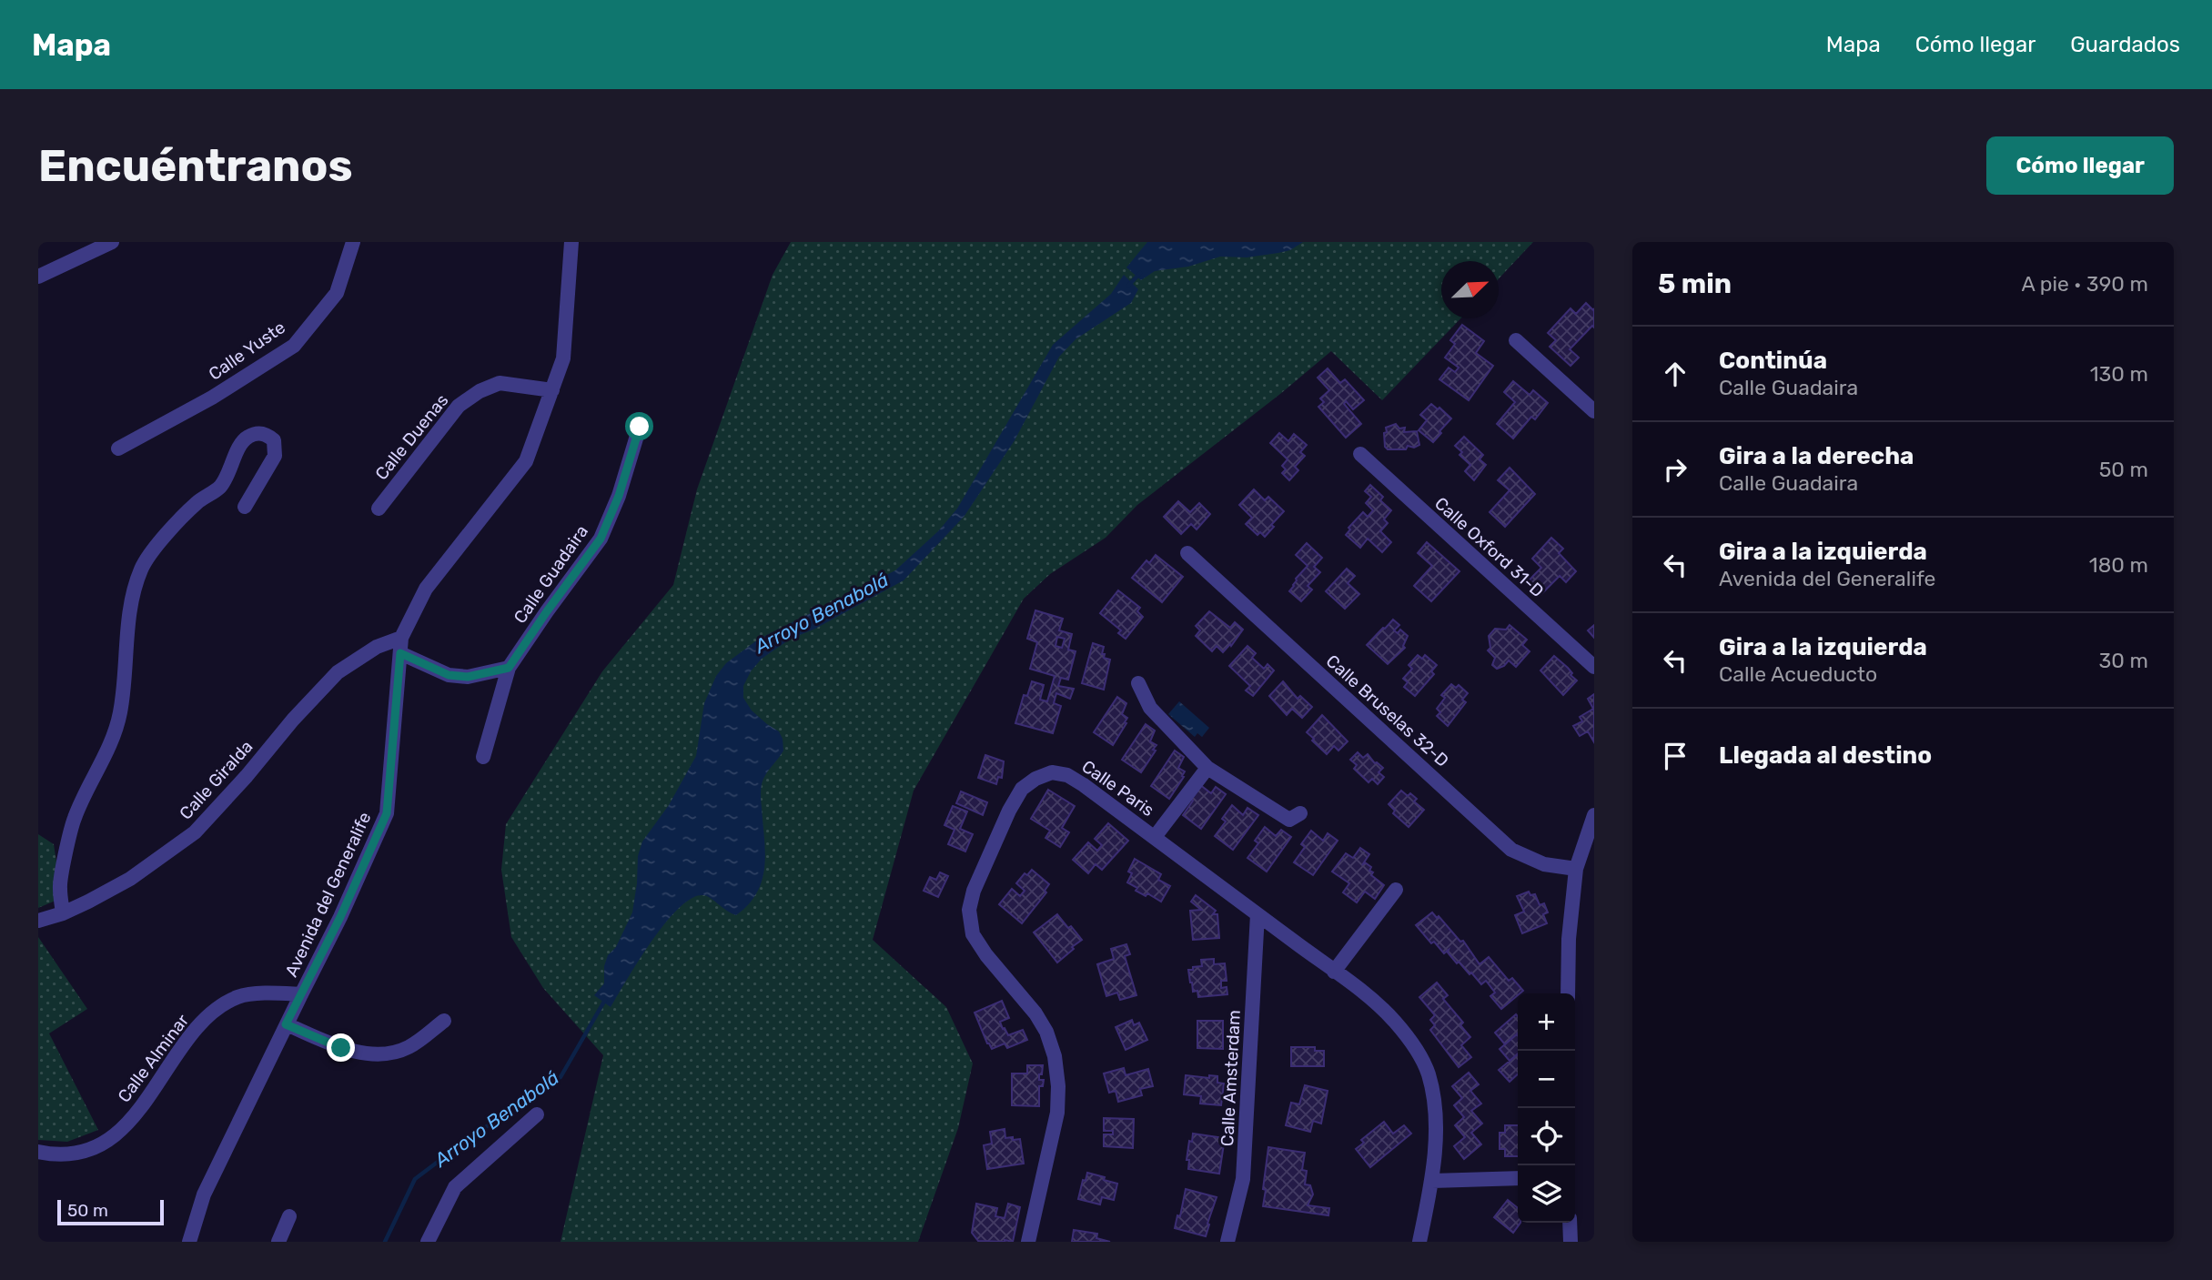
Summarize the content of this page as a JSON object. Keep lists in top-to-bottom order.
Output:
{
  "streets": {
    "street": [
      "Calle Yuste",
      "Calle Duenas",
      "Calle Oxford 31-D",
      "Calle Guadaira",
      "Calle Bruselas 32-D",
      "Calle Giralda",
      "Calle Paris",
      "Avenida del Generalife",
      "Calle Alminar",
      "Calle Amsterdam"
    ]
  },
  "crossings": [
    ["Calle Duenas", "Avenida del Generalife"],
    ["Calle Giralda", "Avenida del Generalife"],
    ["Calle Paris", "Calle Amsterdam"],
    ["Avenida del Generalife", "Calle Alminar"]
  ],
  "water": ["Arroyo Benabolá"],
  "scale_bar": "50 m",
  "north": "top right",
  "page": {
    "header": "Mapa",
    "nav": ["Mapa", "Cómo llegar", "Guardados"],
    "buttons": "Cómo llegar",
    "title": "Encuéntranos",
    "heading": ["5 min", "A pie · 390 m"],
    "list": [
      ["Continúa", "Calle Guadaira", "130 m"],
      ["Gira a la derecha", "Calle Guadaira", "50 m"],
      ["Gira a la izquierda", "Avenida del Generalife", "180 m"],
      ["Gira a la izquierda", "Calle Acueducto", "30 m"],
      "Llegada al destino"
    ],
    "map_buttons": ["+", "−"],
    "scale": "50 m"
  }
}
